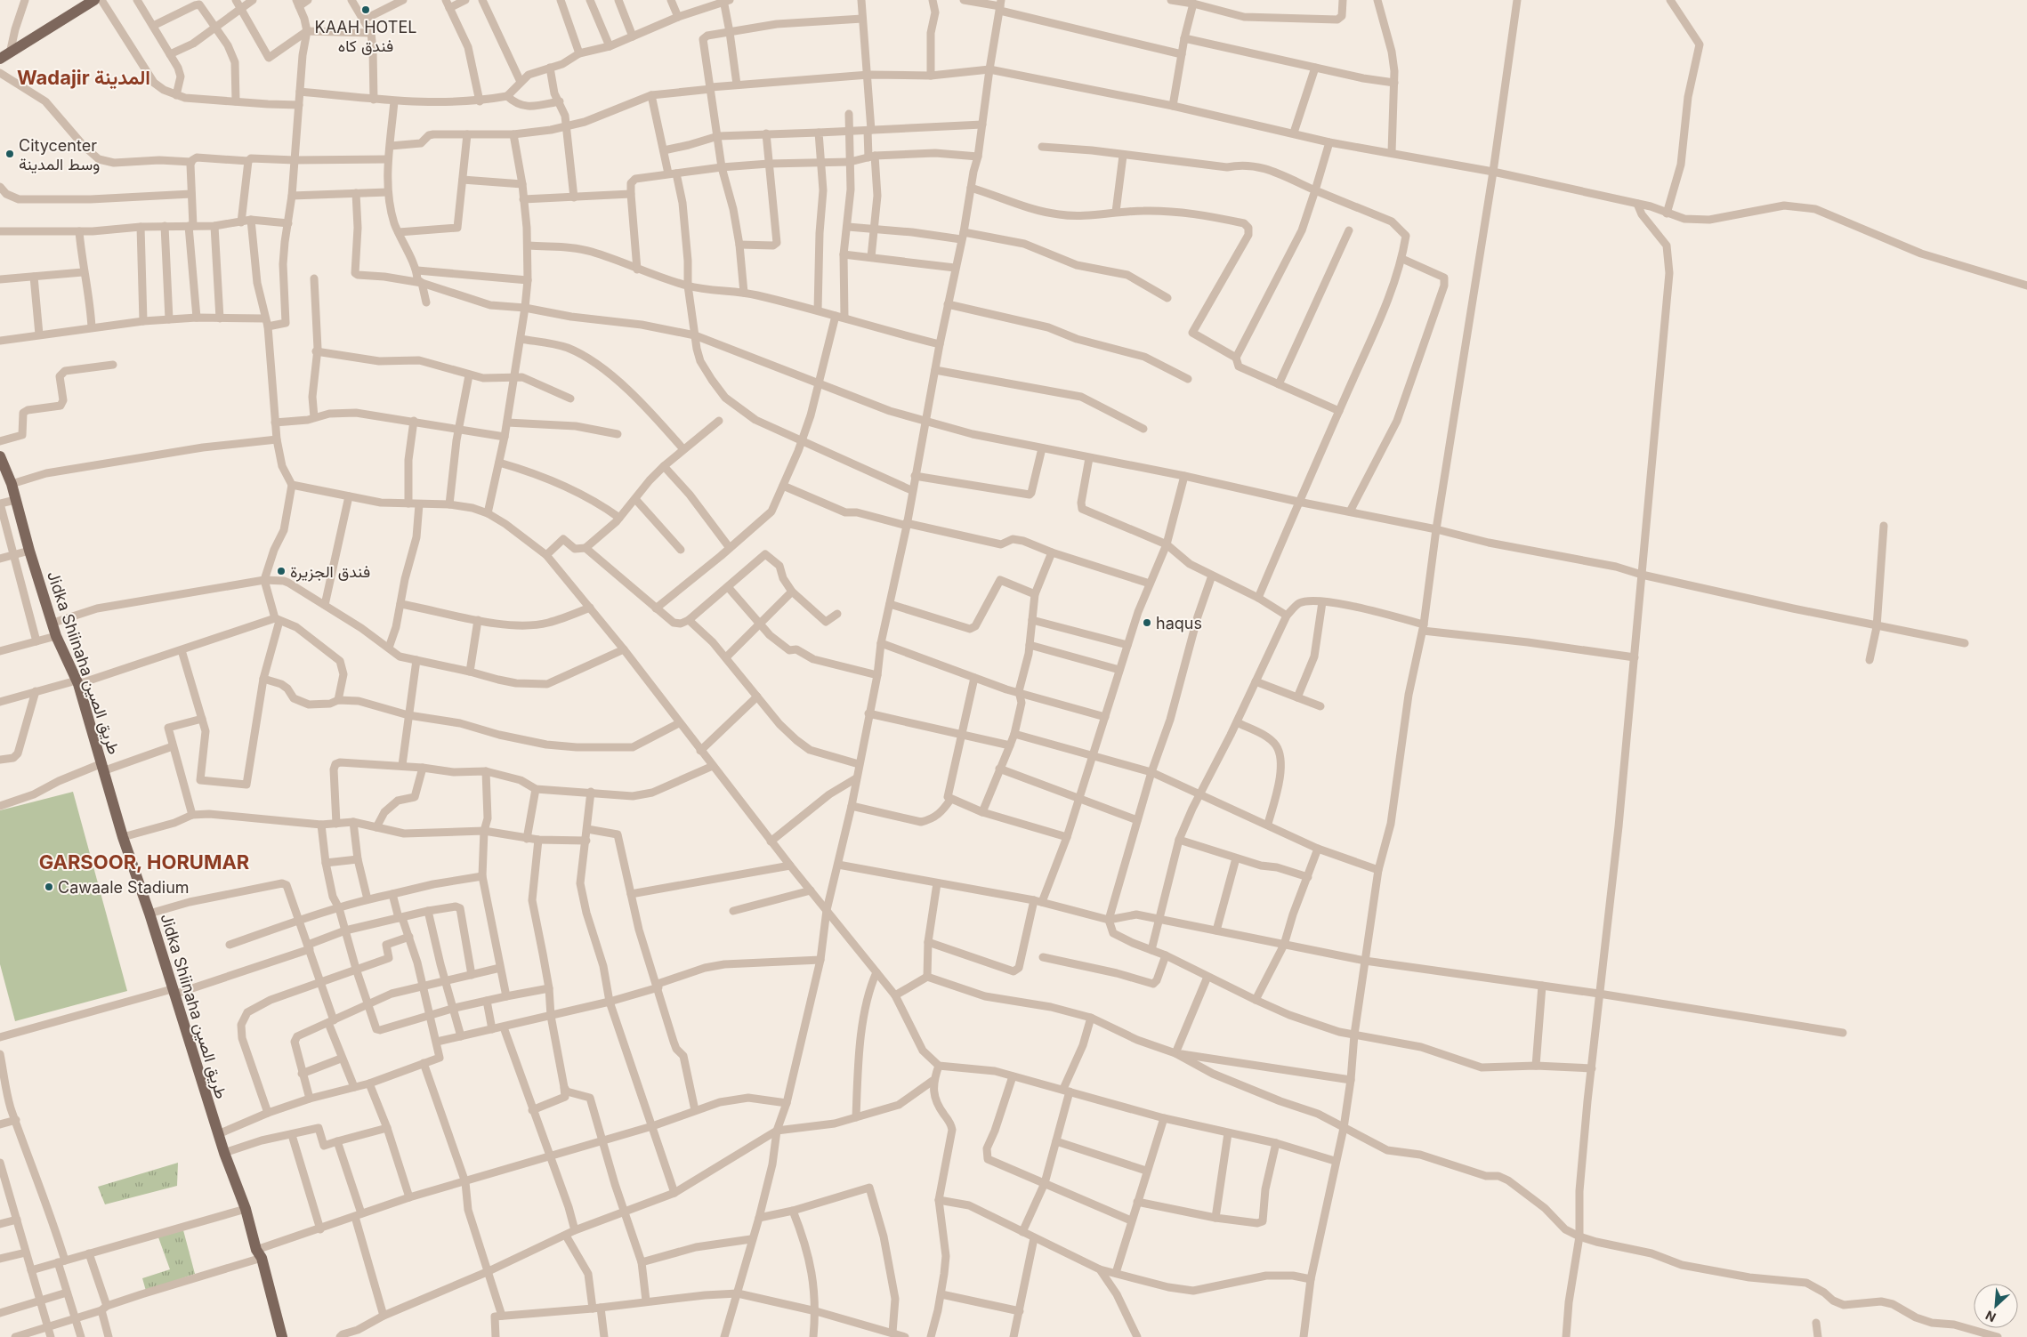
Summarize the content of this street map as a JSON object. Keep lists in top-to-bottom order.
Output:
{
  "streets": {
    "main road": ["Jidka Shiinaha طريق الصين"]
  },
  "districts": ["Wadajir المدينة", "GARSOOR, HORUMAR"],
  "places": [
    "KAAH HOTEL فندق كاه",
    "Citycenter وسط المدينة",
    "فندق الجزيرة",
    "haqus",
    "Cawaale Stadium"
  ],
  "north": "bottom left"
}
